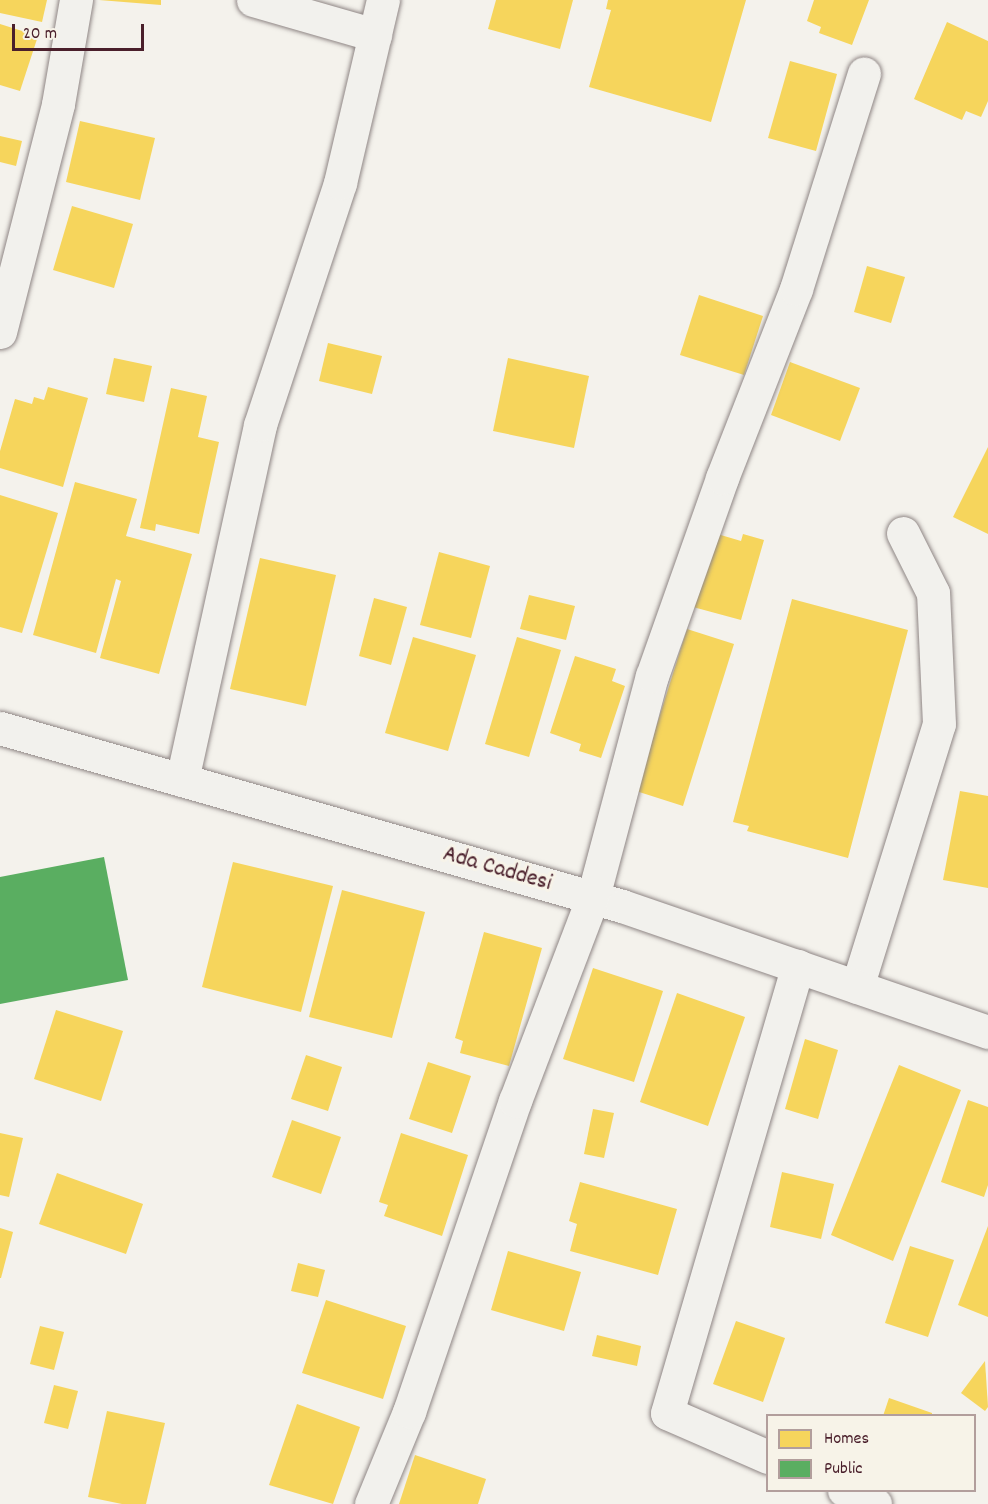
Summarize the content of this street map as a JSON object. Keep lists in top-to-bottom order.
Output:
{
  "streets": {
    "street": ["Ada Caddesi"]
  },
  "legend": ["Homes", "Public"],
  "scale_bar": "20 m"
}
